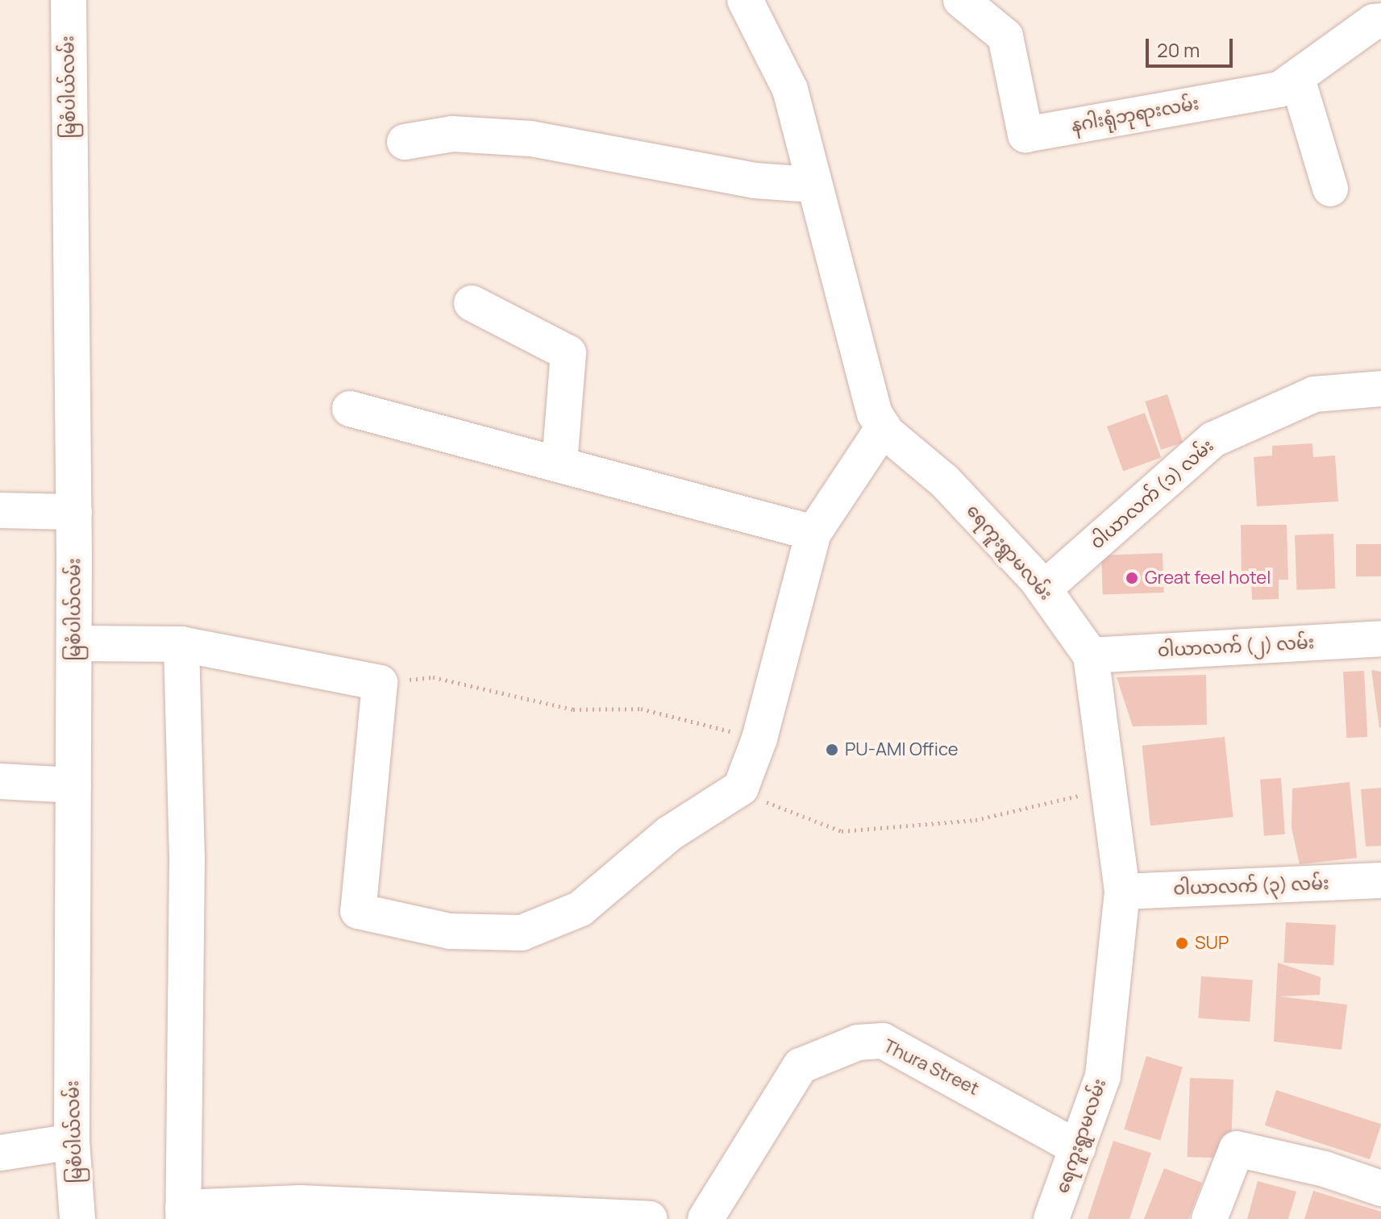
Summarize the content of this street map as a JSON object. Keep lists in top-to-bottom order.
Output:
{
  "streets": {
    "street": [
      "မြစံပါယ်လမ်း",
      "နဂါးရုံဘုရားလမ်း",
      "ဝါယာလက် (၁) လမ်း",
      "ရေကူးရွာမလမ်း",
      "ဝါယာလက် (၂) လမ်း",
      "ဝါယာလက် (၃) လမ်း",
      "Thura Street"
    ]
  },
  "crossings": [
    ["ဝါယာလက် (၁) လမ်း", "ရေကူးရွာမလမ်း"],
    ["ရေကူးရွာမလမ်း", "ဝါယာလက် (၂) လမ်း"],
    ["ရေကူးရွာမလမ်း", "ဝါယာလက် (၃) လမ်း"],
    ["ရေကူးရွာမလမ်း", "Thura Street"]
  ],
  "places": ["Great feel hotel", "PU-AMI Office", "SUP"],
  "scale_bar": "20 m"
}
